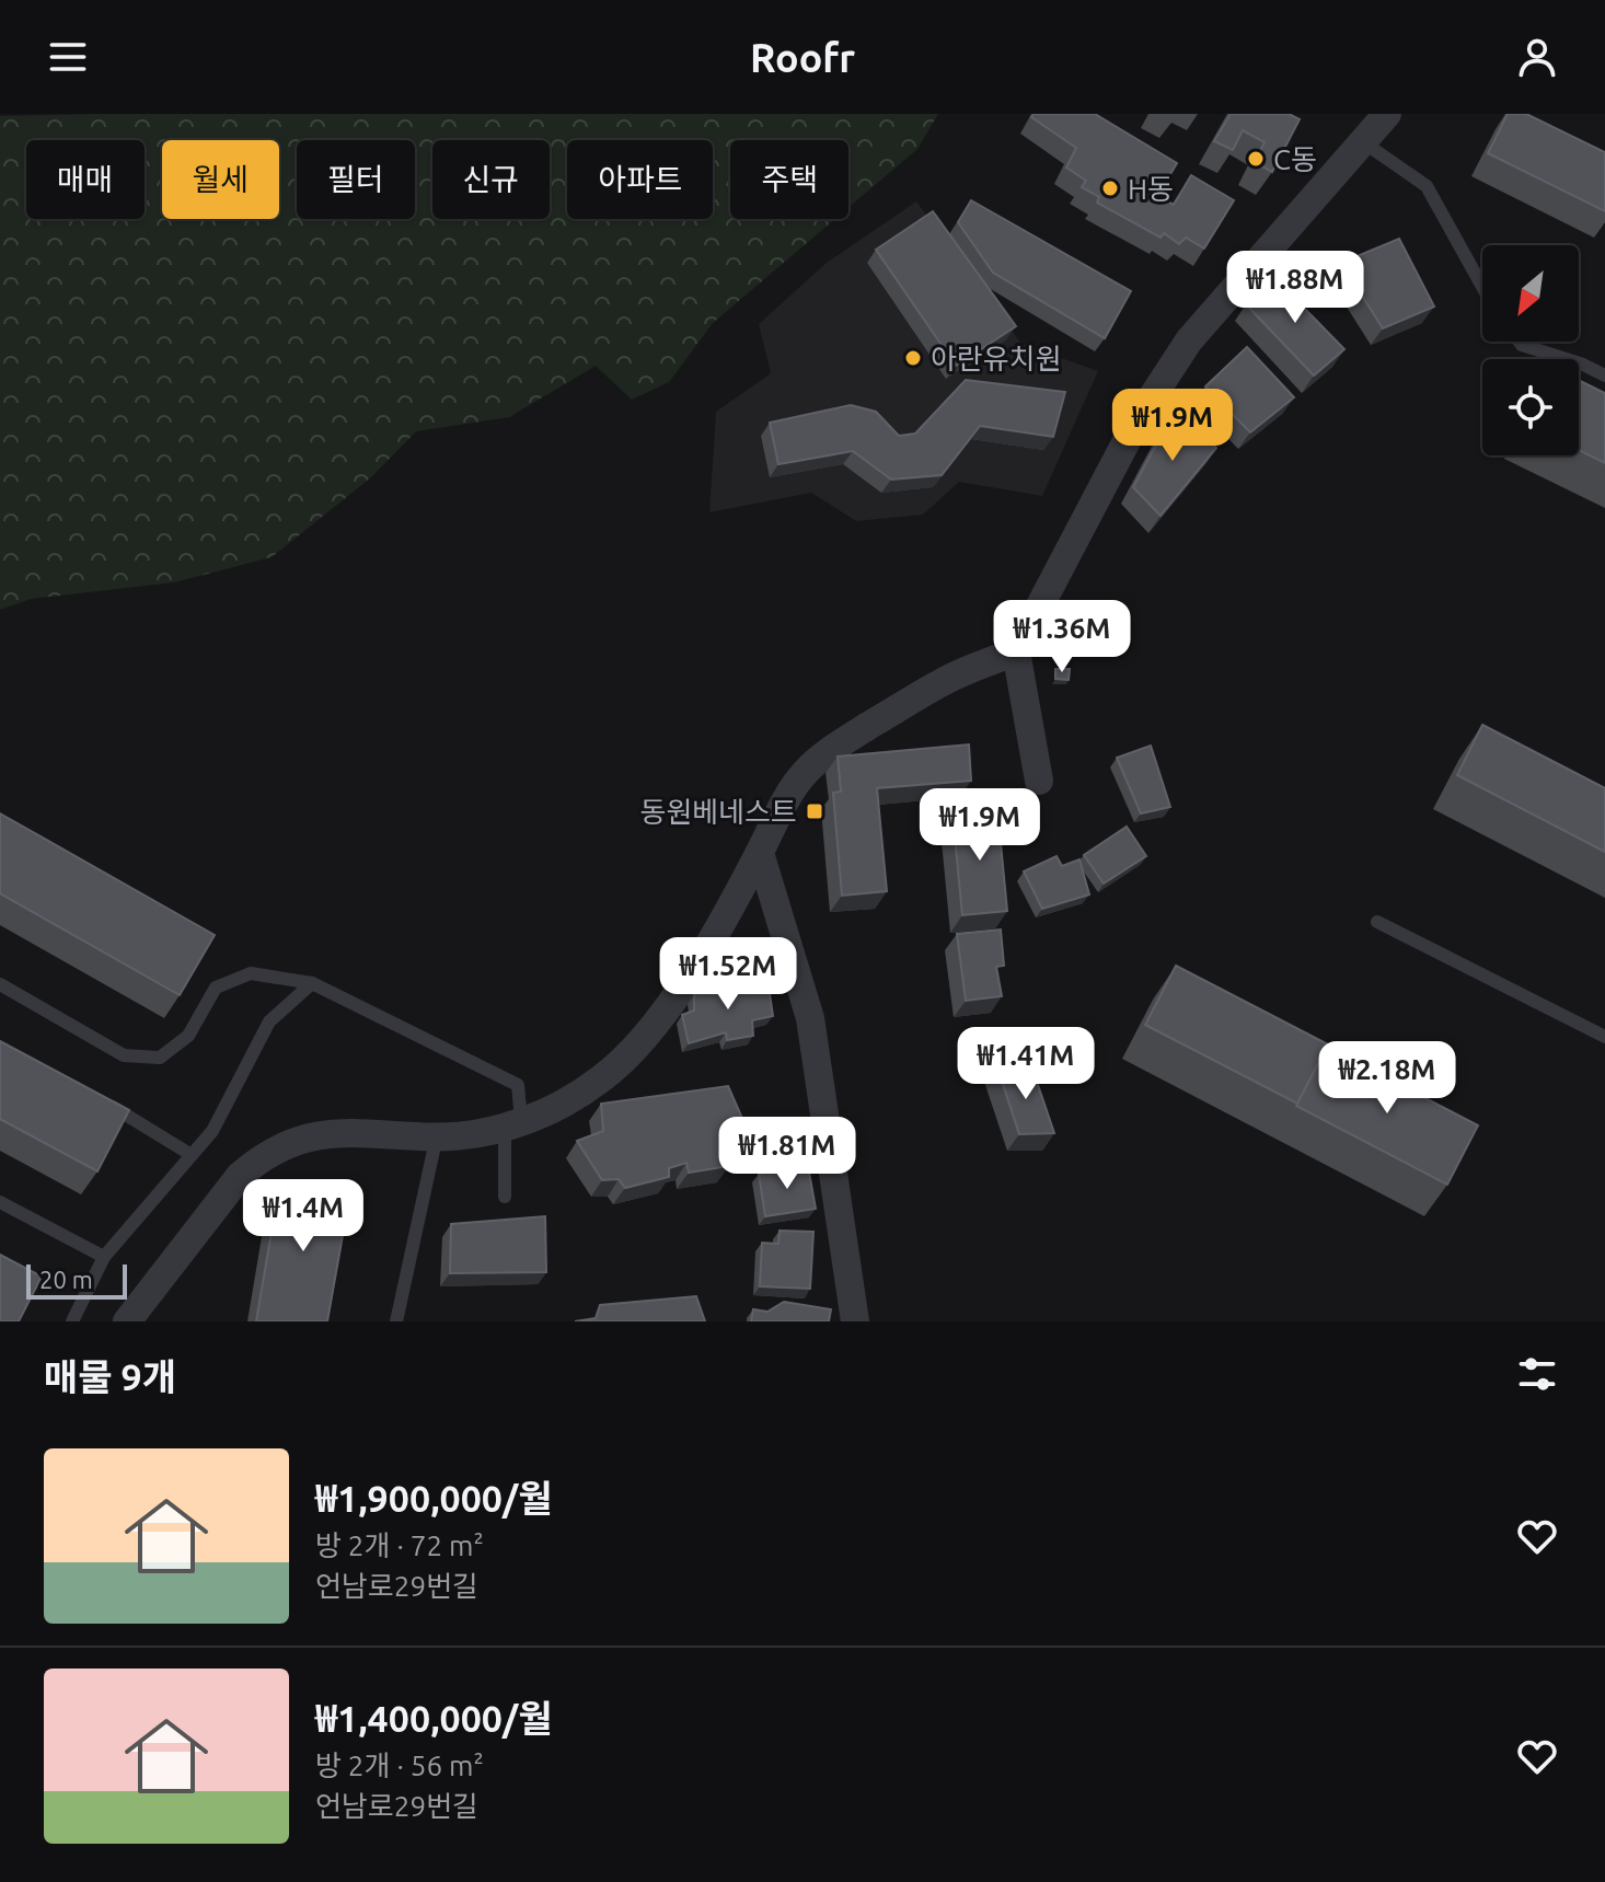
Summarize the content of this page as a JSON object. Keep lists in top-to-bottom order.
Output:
{
  "places": {
    "other": ["C동", "H동", "아란유치원"],
    "transit": ["동원베네스트"]
  },
  "scale_bar": "20 m",
  "north": "bottom left",
  "page": {
    "header": "Roofr",
    "chip": [
      "매매",
      "월세",
      "필터",
      "신규",
      "아파트",
      "주택"
    ],
    "price": [
      "₩1.88M",
      "₩1.9M",
      "₩1.36M",
      "₩1.9M",
      "₩1.52M",
      "₩1.41M",
      "₩2.18M",
      "₩1.81M",
      "₩1.4M"
    ],
    "scale": "20 m",
    "heading": "매물 9개",
    "list": [
      {
        "name": "₩1,900,000/월",
        "note": "방 2개 · 72 m² · 언남로29번길"
      },
      {
        "name": "₩1,400,000/월",
        "note": "방 2개 · 56 m² · 언남로29번길"
      }
    ]
  }
}
